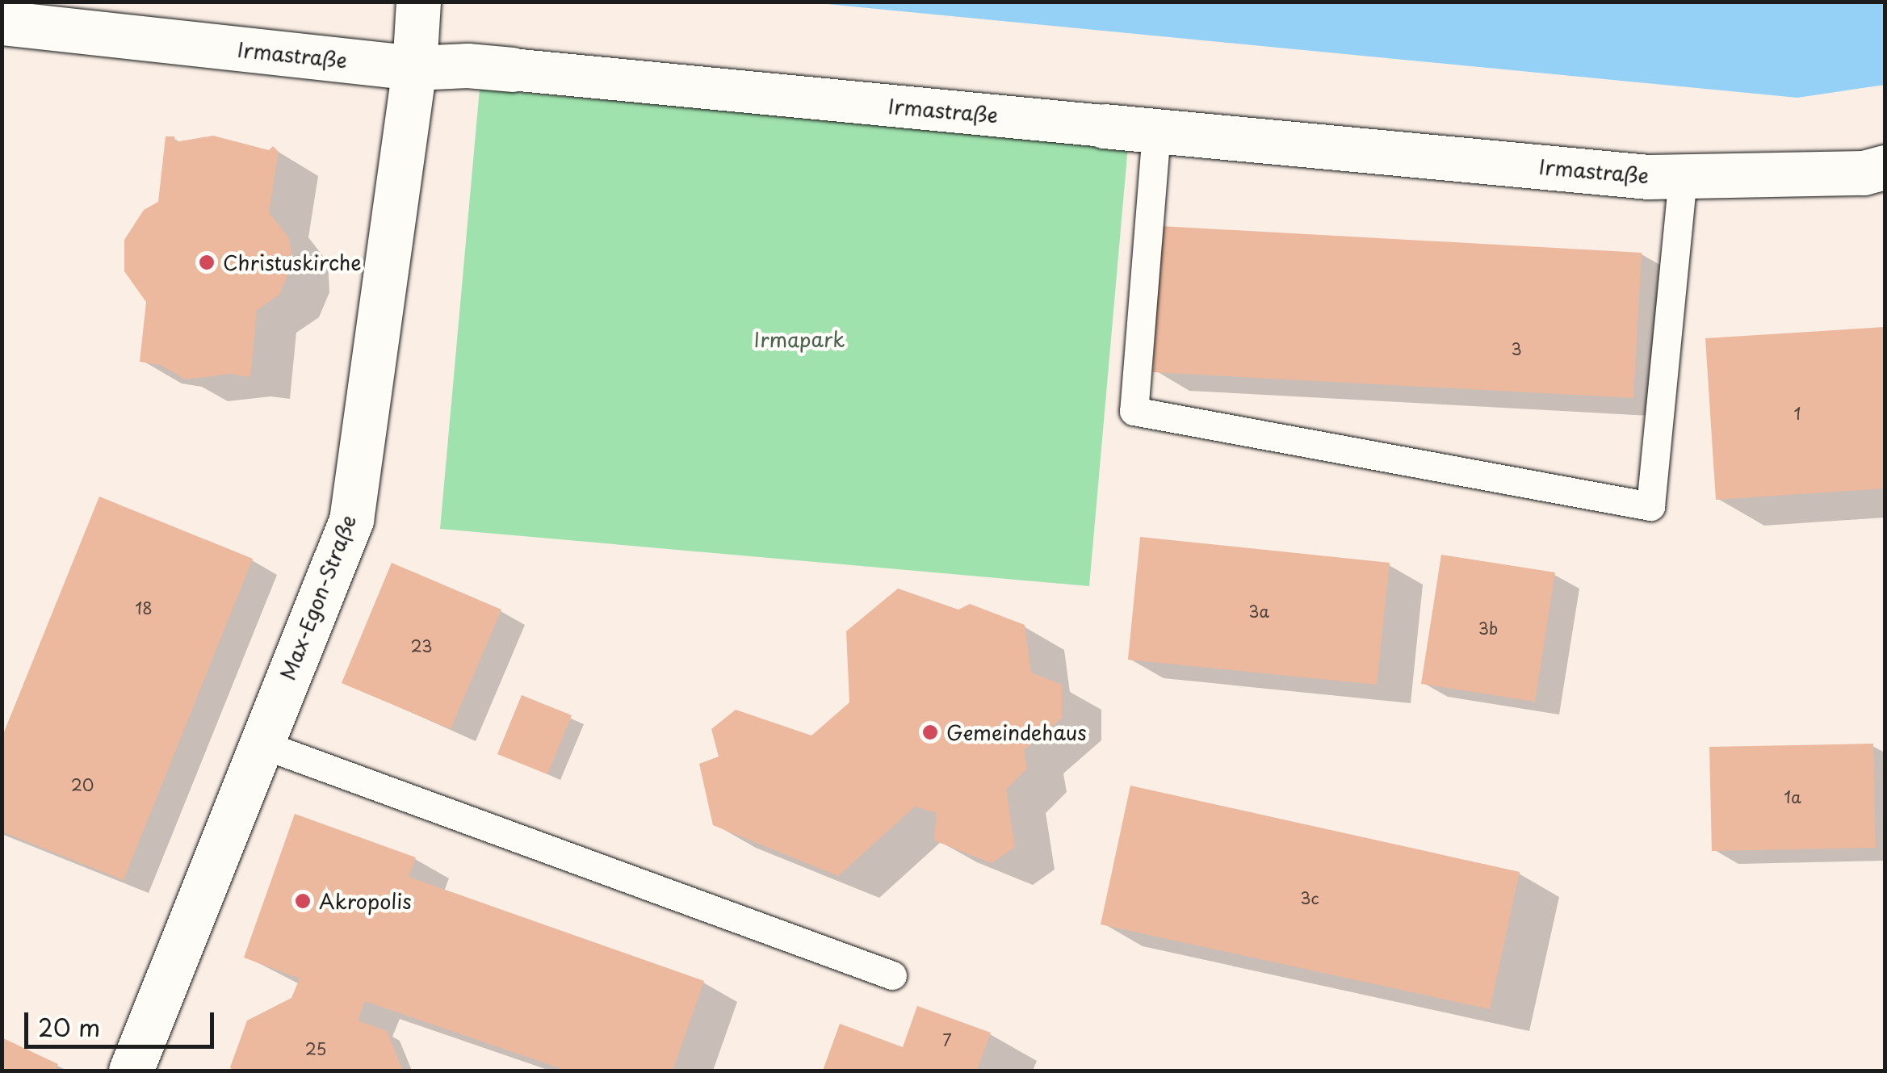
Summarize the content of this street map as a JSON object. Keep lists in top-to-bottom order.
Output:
{
  "streets": {
    "street": ["Irmastraße", "Max-Egon-Straße"]
  },
  "crossings": [
    ["Irmastraße", "Max-Egon-Straße"]
  ],
  "parks": ["Irmapark"],
  "places": ["Christuskirche", "Gemeindehaus", "Akropolis"],
  "house_numbers": [
    "3",
    "1",
    "18",
    "3a",
    "3b",
    "23",
    "20",
    "1a",
    "3c",
    "7",
    "25"
  ],
  "scale_bar": "20 m"
}
